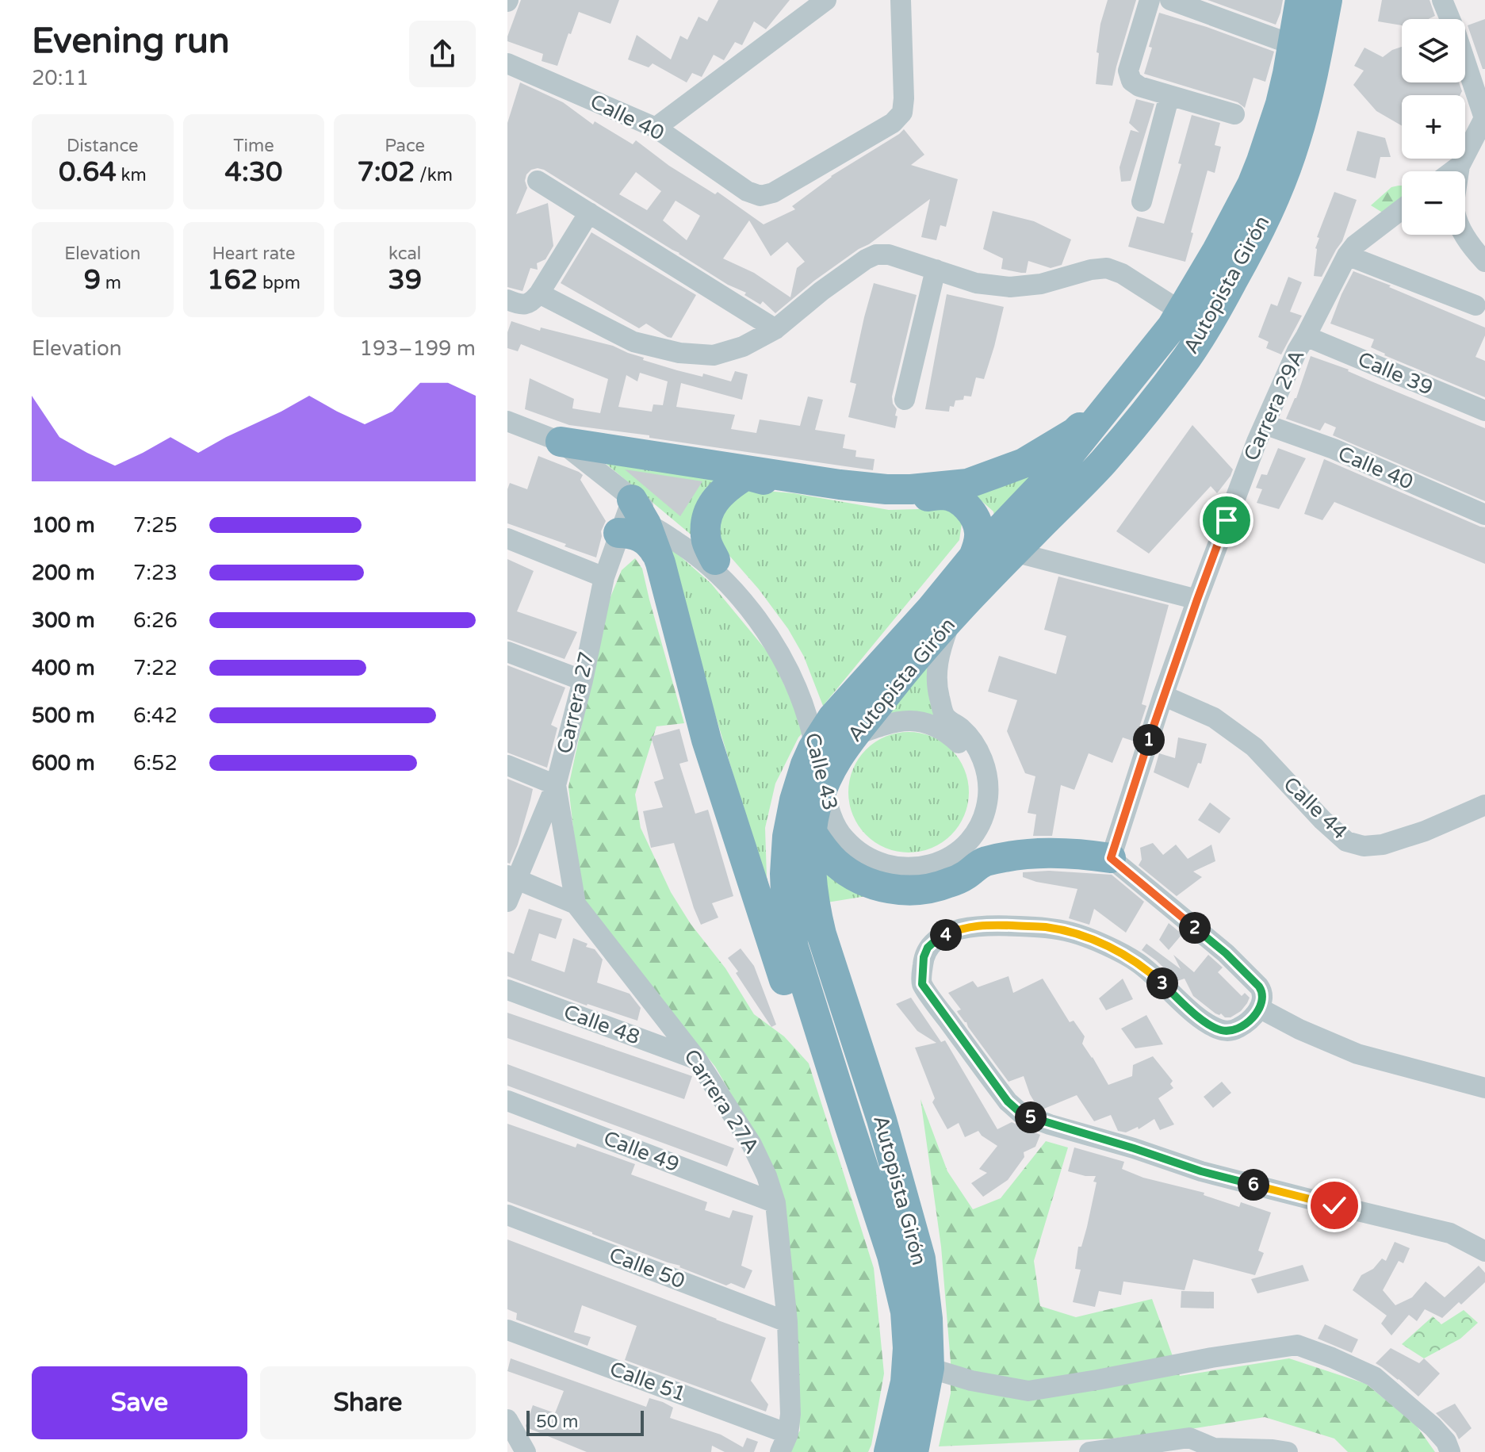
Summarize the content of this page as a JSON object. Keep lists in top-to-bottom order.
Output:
{
  "streets": {
    "highway": ["Autopista Girón"],
    "street": [
      "Calle 40",
      "Calle 39",
      "Carrera 29A",
      "Carrera 27",
      "Calle 43",
      "Calle 44",
      "Calle 48",
      "Carrera 27A",
      "Calle 49",
      "Calle 50",
      "Calle 51"
    ]
  },
  "crossings": [
    ["Calle 40", "Carrera 29A"],
    ["Autopista Girón", "Calle 43"],
    ["Calle 39", "Carrera 29A"],
    ["Carrera 29A", "Calle 44"],
    ["Carrera 27", "Calle 43"],
    ["Carrera 27", "Carrera 27A"],
    ["Calle 48", "Carrera 27A"],
    ["Carrera 27A", "Calle 49"],
    ["Carrera 27A", "Calle 50"],
    ["Carrera 27A", "Calle 51"]
  ],
  "scale_bar": "50 m",
  "page": {
    "heading": ["Evening run", "20:11"],
    "map_buttons": ["+", "−"],
    "stats": [
      ["Distance", "0.64 km"],
      ["Time", "4:30"],
      ["Pace", "7:02 /km"],
      ["Elevation", "9 m"],
      ["Heart rate", "162 bpm"],
      ["kcal", "39"]
    ],
    "chart": ["Elevation", "193–199 m"],
    "list": [
      {
        "name": "100 m",
        "note": "7:25"
      },
      {
        "name": "200 m",
        "note": "7:23"
      },
      {
        "name": "300 m",
        "note": "6:26"
      },
      {
        "name": "400 m",
        "note": "7:22"
      },
      {
        "name": "500 m",
        "note": "6:42"
      },
      {
        "name": "600 m",
        "note": "6:52"
      }
    ],
    "pins": [
      "1",
      "2",
      "4",
      "3",
      "5",
      "6"
    ],
    "buttons": ["Save", "Share"],
    "scale": "50 m"
  }
}
